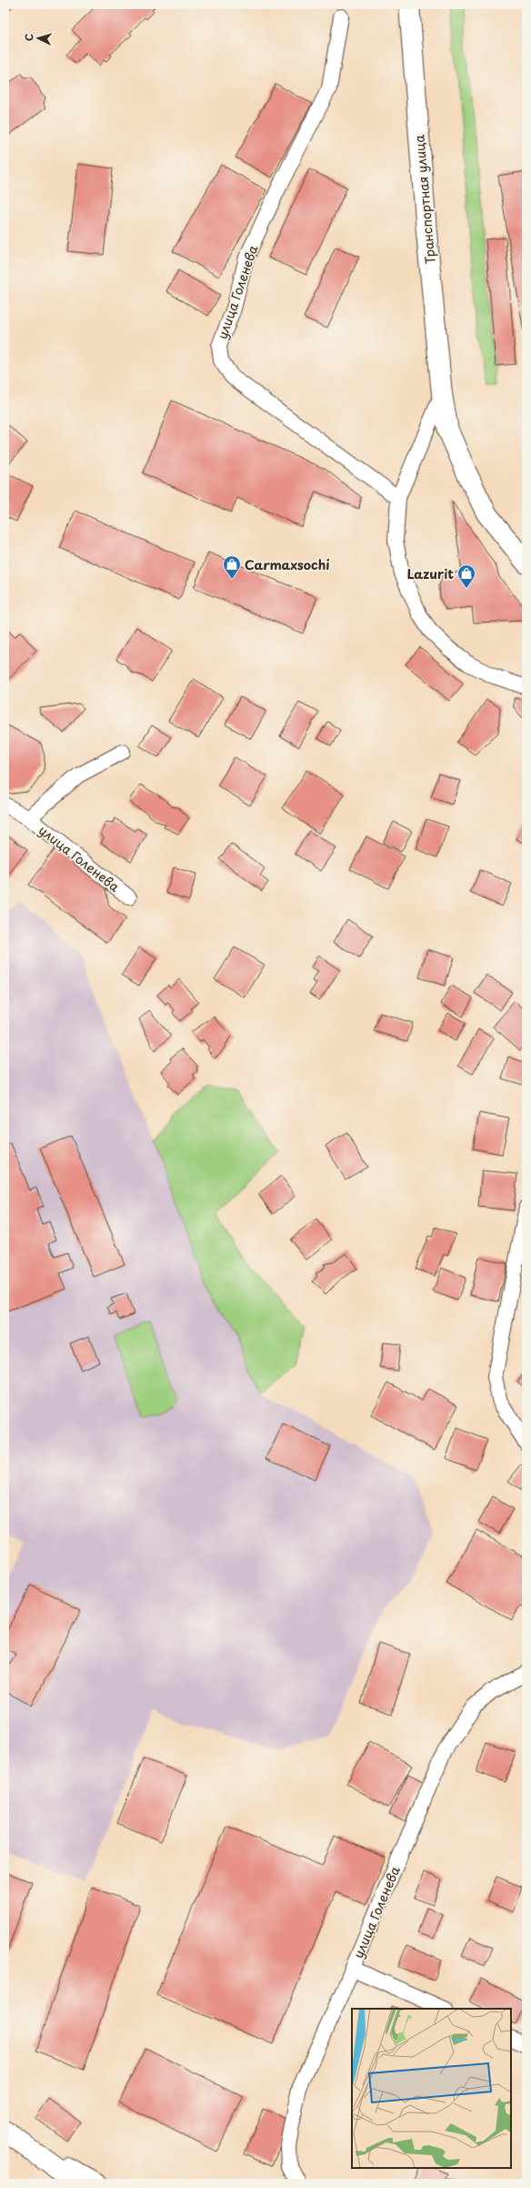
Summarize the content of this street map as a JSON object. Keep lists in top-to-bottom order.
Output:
{
  "streets": {
    "main road": ["Транспортная улица"],
    "street": ["улица Голенева"]
  },
  "crossings": [
    ["Транспортная улица", "улица Голенева"]
  ],
  "places": {
    "shop": ["Carmaxsochi", "Lazurit"]
  },
  "north": "left"
}
